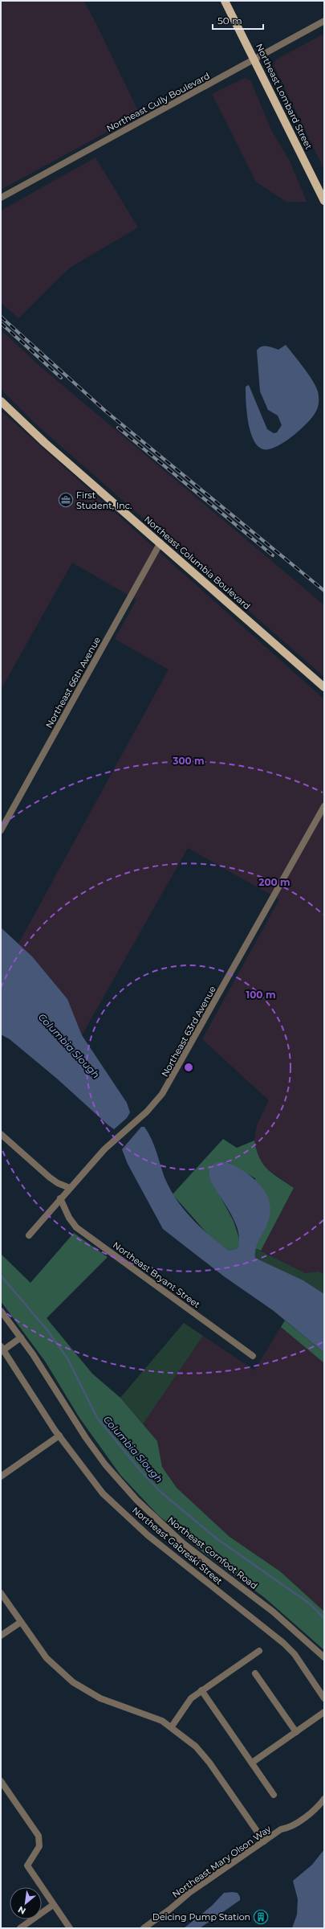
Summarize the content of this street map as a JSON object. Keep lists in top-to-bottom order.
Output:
{
  "streets": {
    "main road": ["Northeast Lombard Street", "Northeast Columbia Boulevard"],
    "street": [
      "Northeast Cully Boulevard",
      "Northeast 66th Avenue",
      "Northeast 63rd Avenue",
      "Northeast Bryant Street",
      "Northeast Gabreski Street",
      "Northeast Cornfoot Road",
      "Northeast Mary Olson Way"
    ]
  },
  "crossings": [
    ["Northeast Lombard Street", "Northeast Cully Boulevard"],
    ["Northeast Columbia Boulevard", "Northeast 66th Avenue"],
    ["Northeast 63rd Avenue", "Northeast Bryant Street"]
  ],
  "water": ["Columbia Slough"],
  "places": {
    "office": ["First Student, Inc."],
    "building": ["Deicing Pump Station"]
  },
  "scale_bar": "50 m",
  "north": "bottom left",
  "rings": ["300 m", "200 m", "100 m"]
}
